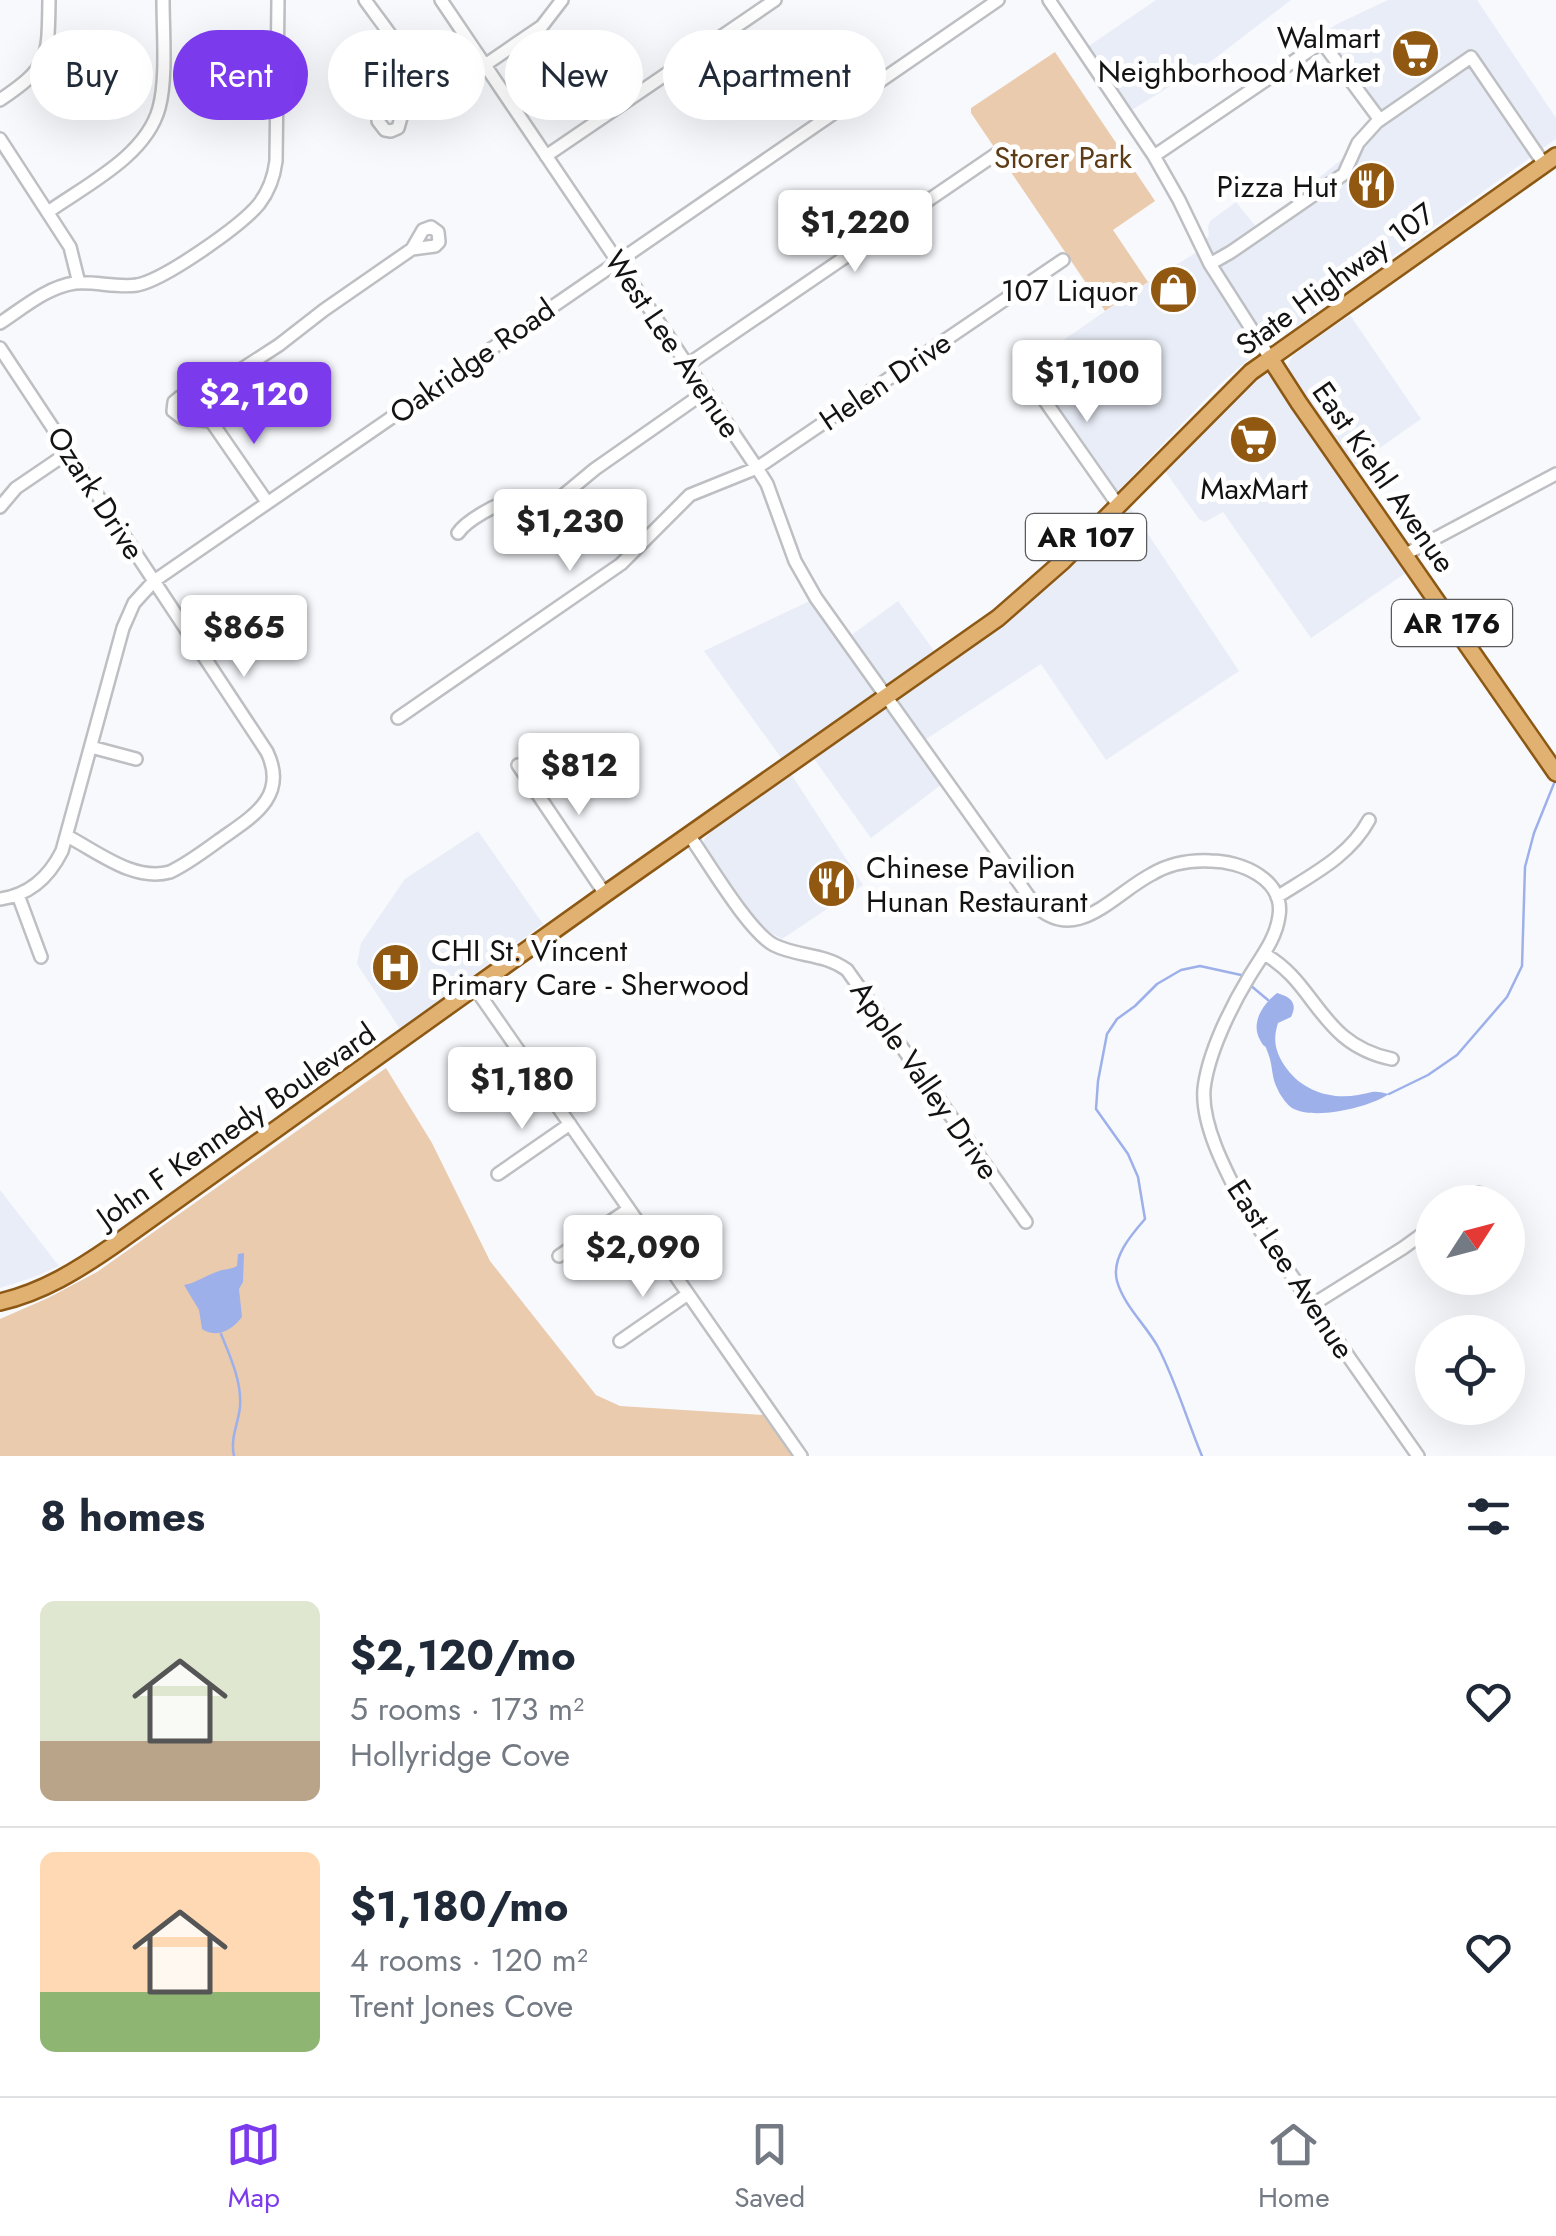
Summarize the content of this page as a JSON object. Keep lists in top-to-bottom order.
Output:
{
  "streets": {
    "main road": [
      "State Highway 107",
      "East Kiehl Avenue",
      "AR 107",
      "AR 176",
      "John F Kennedy Boulevard"
    ],
    "street": [
      "West Lee Avenue",
      "Oakridge Road",
      "Helen Drive",
      "Ozark Drive",
      "Apple Valley Drive",
      "East Lee Avenue"
    ]
  },
  "crossings": [
    ["State Highway 107", "West Lee Avenue"],
    ["State Highway 107", "East Kiehl Avenue"],
    ["State Highway 107", "John F Kennedy Boulevard"],
    ["West Lee Avenue", "Oakridge Road"],
    ["West Lee Avenue", "Helen Drive"],
    ["West Lee Avenue", "John F Kennedy Boulevard"],
    ["Oakridge Road", "Ozark Drive"],
    ["Apple Valley Drive", "John F Kennedy Boulevard"]
  ],
  "parks": ["Storer Park"],
  "places": {
    "supermarket": ["Walmart Neighborhood Market", "MaxMart"],
    "restaurant": ["Pizza Hut", "Chinese Pavilion Hunan Restaurant"],
    "shop": ["107 Liquor"],
    "hospital": ["CHI St. Vincent Primary Care - Sherwood"]
  },
  "north": "top right",
  "page": {
    "chip": [
      "Buy",
      "Rent",
      "Filters",
      "New",
      "Apartment"
    ],
    "price": [
      "$1,220",
      "$1,100",
      "$2,120",
      "$1,230",
      "$865",
      "$812",
      "$1,180",
      "$2,090"
    ],
    "heading": "8 homes",
    "list": [
      {
        "name": "$2,120/mo",
        "note": "5 rooms · 173 m² · Hollyridge Cove"
      },
      {
        "name": "$1,180/mo",
        "note": "4 rooms · 120 m² · Trent Jones Cove"
      }
    ],
    "tabs": ["Map", "Saved", "Home"]
  }
}
